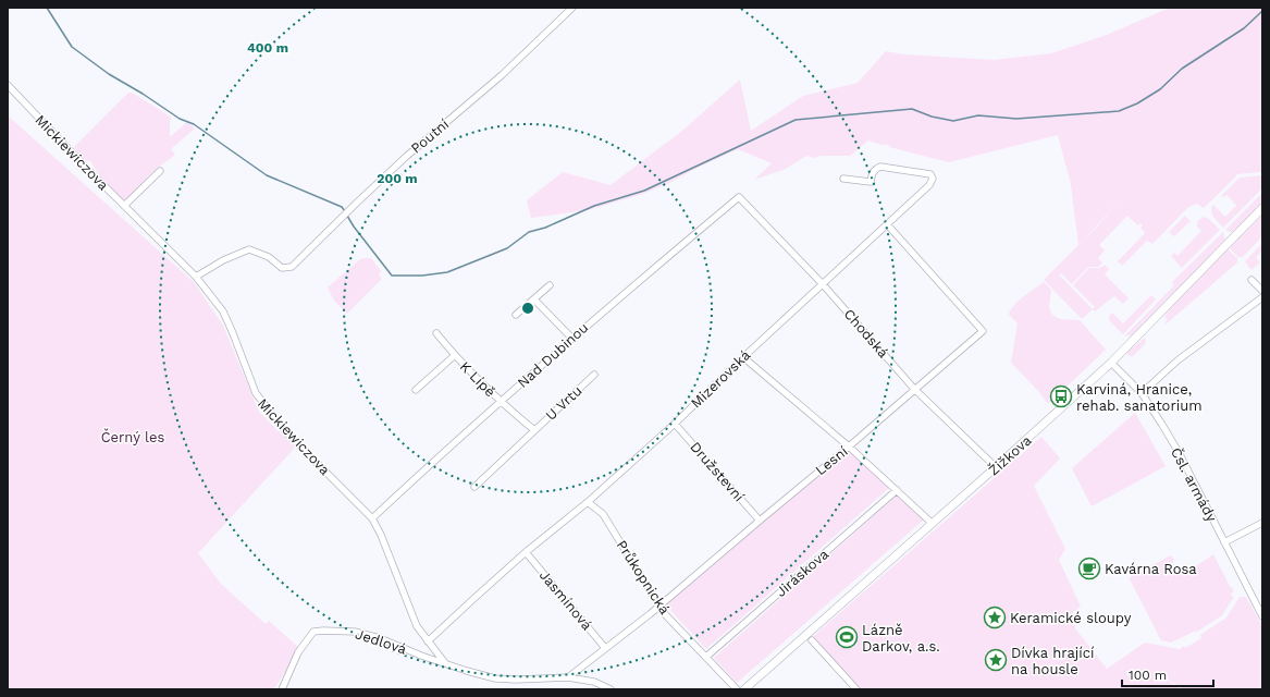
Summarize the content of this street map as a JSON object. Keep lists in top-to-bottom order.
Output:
{
  "streets": {
    "street": [
      "Poutní",
      "Mickiewiczova",
      "Chodská",
      "Nad Dubinou",
      "K Lípě",
      "Mizerovská",
      "U Vrtu",
      "Žižkova",
      "Lesní",
      "Družstevní",
      "Čsl. armády",
      "Jiráskova",
      "Průkopnická",
      "Jasmínová",
      "Jedlová"
    ]
  },
  "crossings": [
    ["Poutní", "Mickiewiczova"],
    ["Mickiewiczova", "Nad Dubinou"],
    ["Mickiewiczova", "Mizerovská"],
    ["Mickiewiczova", "Jedlová"],
    ["Chodská", "Nad Dubinou"],
    ["Chodská", "Mizerovská"],
    ["Chodská", "Žižkova"],
    ["Chodská", "Lesní"],
    ["Nad Dubinou", "K Lípě"],
    ["Nad Dubinou", "U Vrtu"],
    ["K Lípě", "U Vrtu"],
    ["Mizerovská", "Lesní"],
    ["Mizerovská", "Družstevní"],
    ["Mizerovská", "Průkopnická"],
    ["Mizerovská", "Jasmínová"],
    ["Žižkova", "Čsl. armády"],
    ["Lesní", "Družstevní"],
    ["Lesní", "Průkopnická"],
    ["Lesní", "Jasmínová"],
    ["Jiráskova", "Průkopnická"]
  ],
  "parks": ["Černý les"],
  "places": {
    "bus stop": ["Karviná, Hranice, rehab. sanatorium"],
    "cafe": ["Kavárna Rosa"],
    "place": ["Keramické sloupy", "Dívka hrající na housle"],
    "sports": ["Lázně Darkov, a.s."]
  },
  "scale_bar": "100 m",
  "rings": ["400 m", "200 m"]
}
